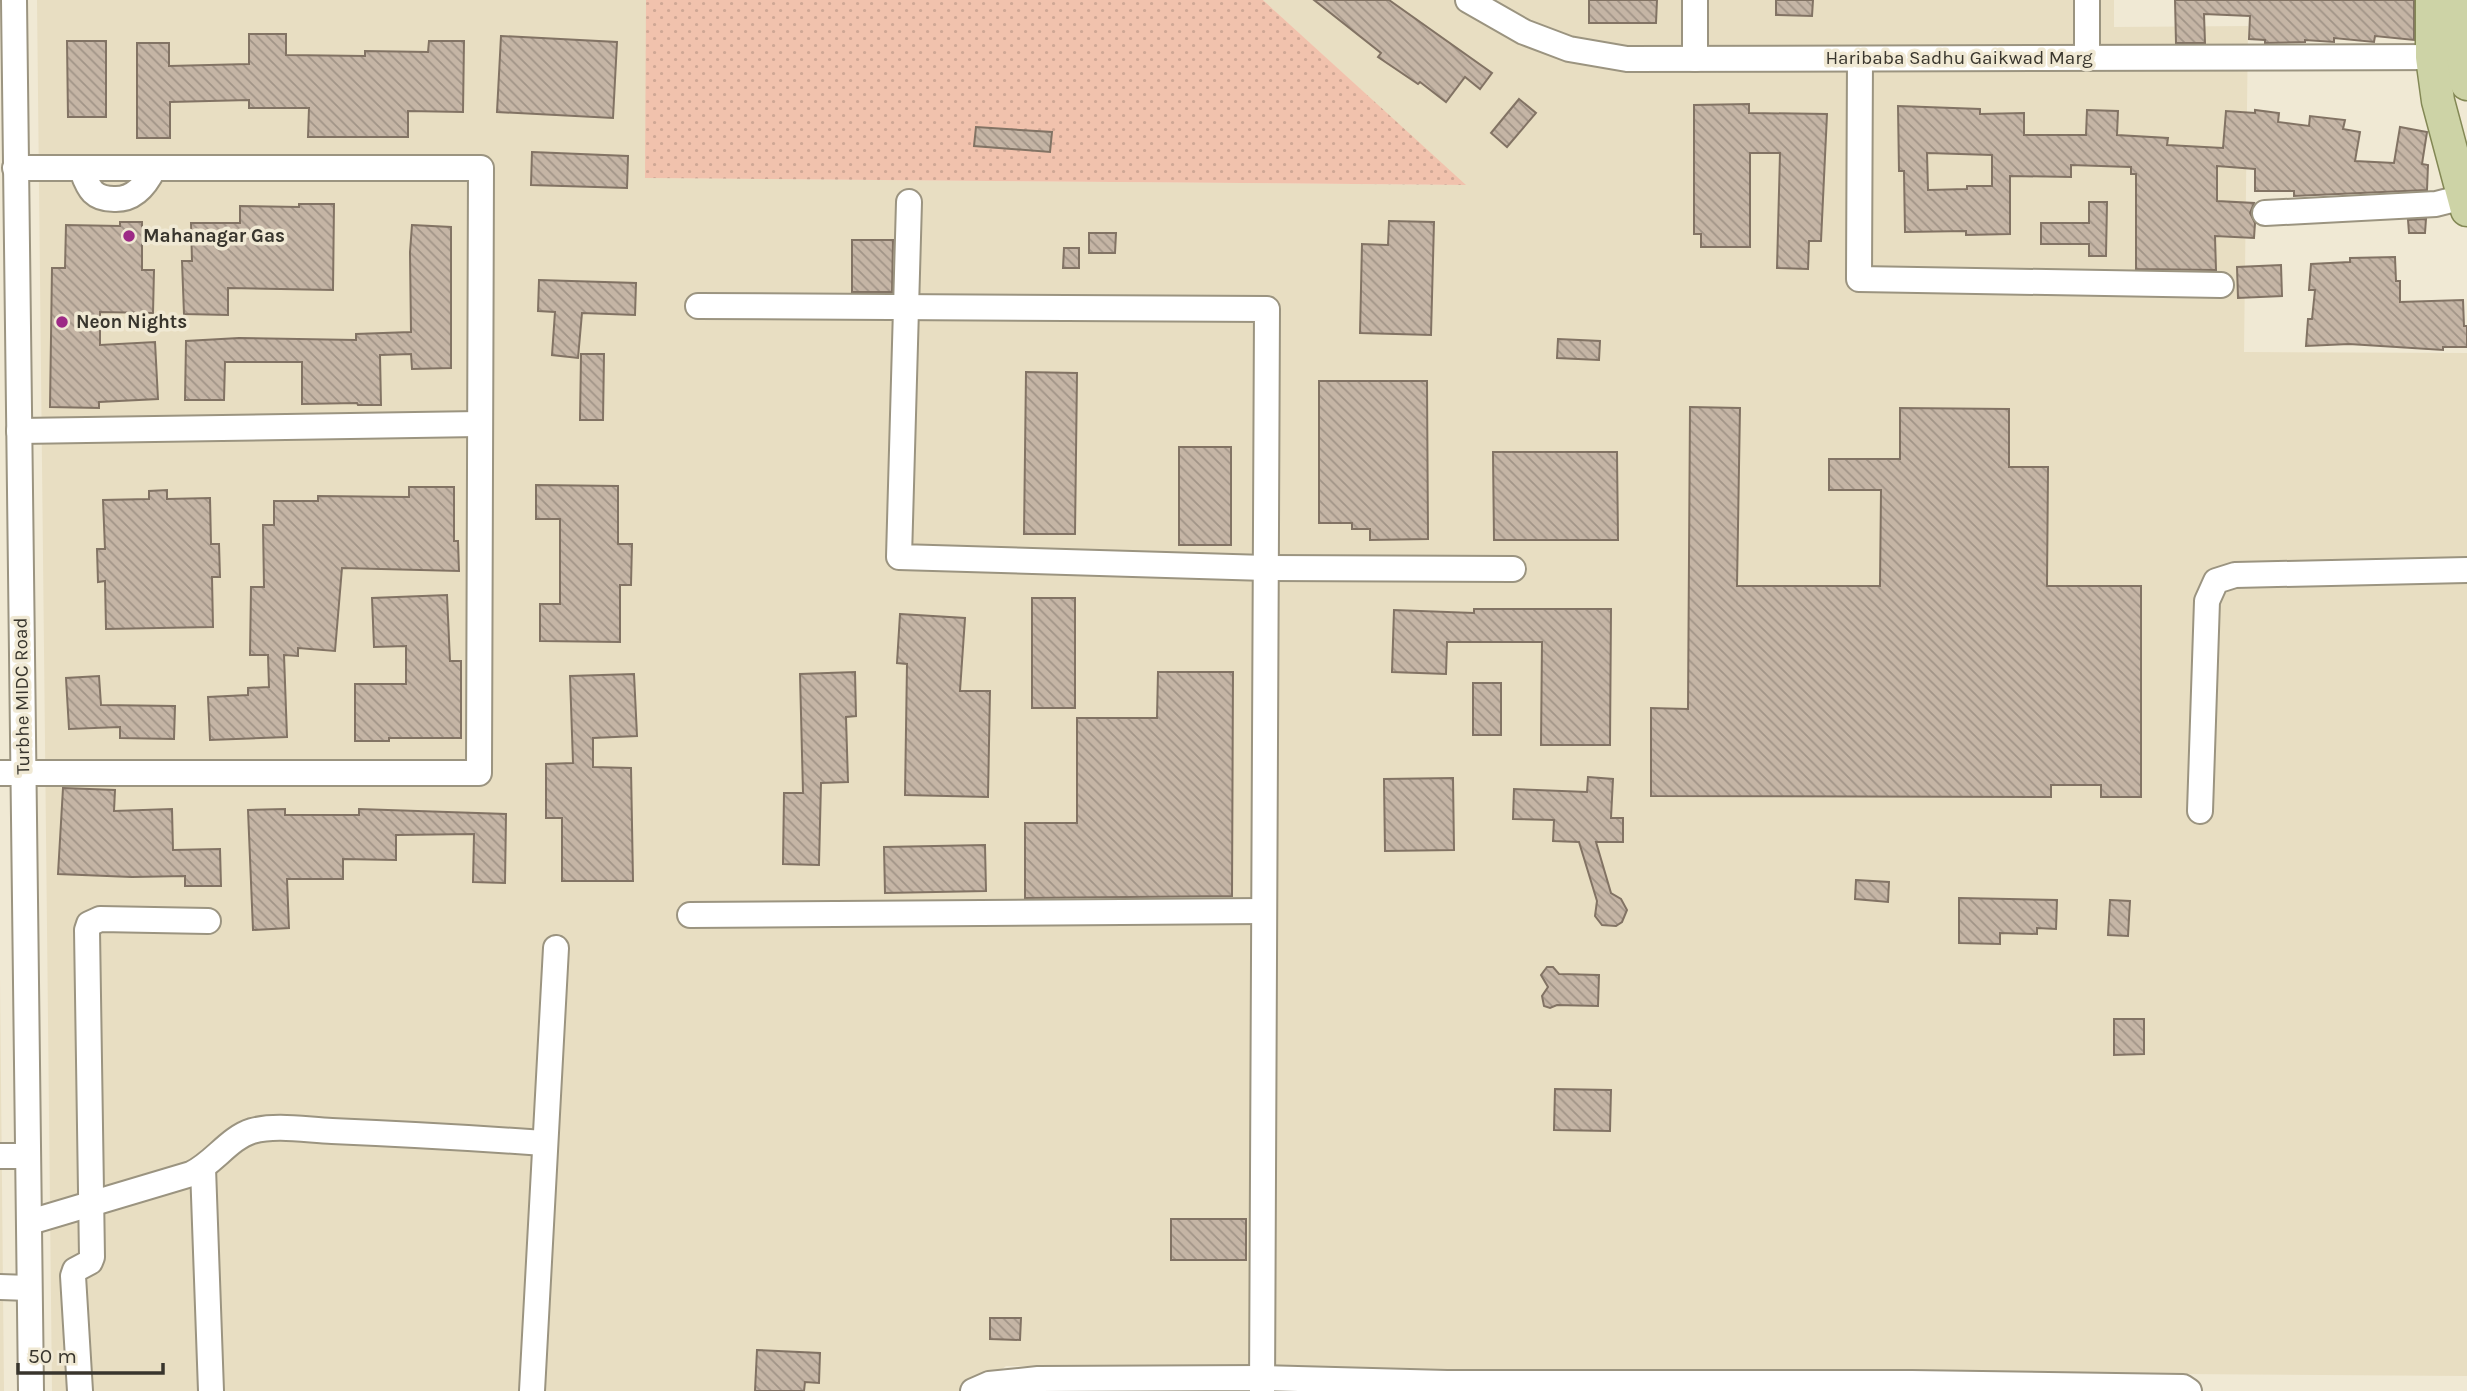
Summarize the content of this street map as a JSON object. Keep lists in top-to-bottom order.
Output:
{
  "streets": {
    "street": ["Haribaba Sadhu Gaikwad Marg", "Turbhe MIDC Road"]
  },
  "places": ["Mahanagar Gas", "Neon Nights"],
  "scale_bar": "50 m"
}
